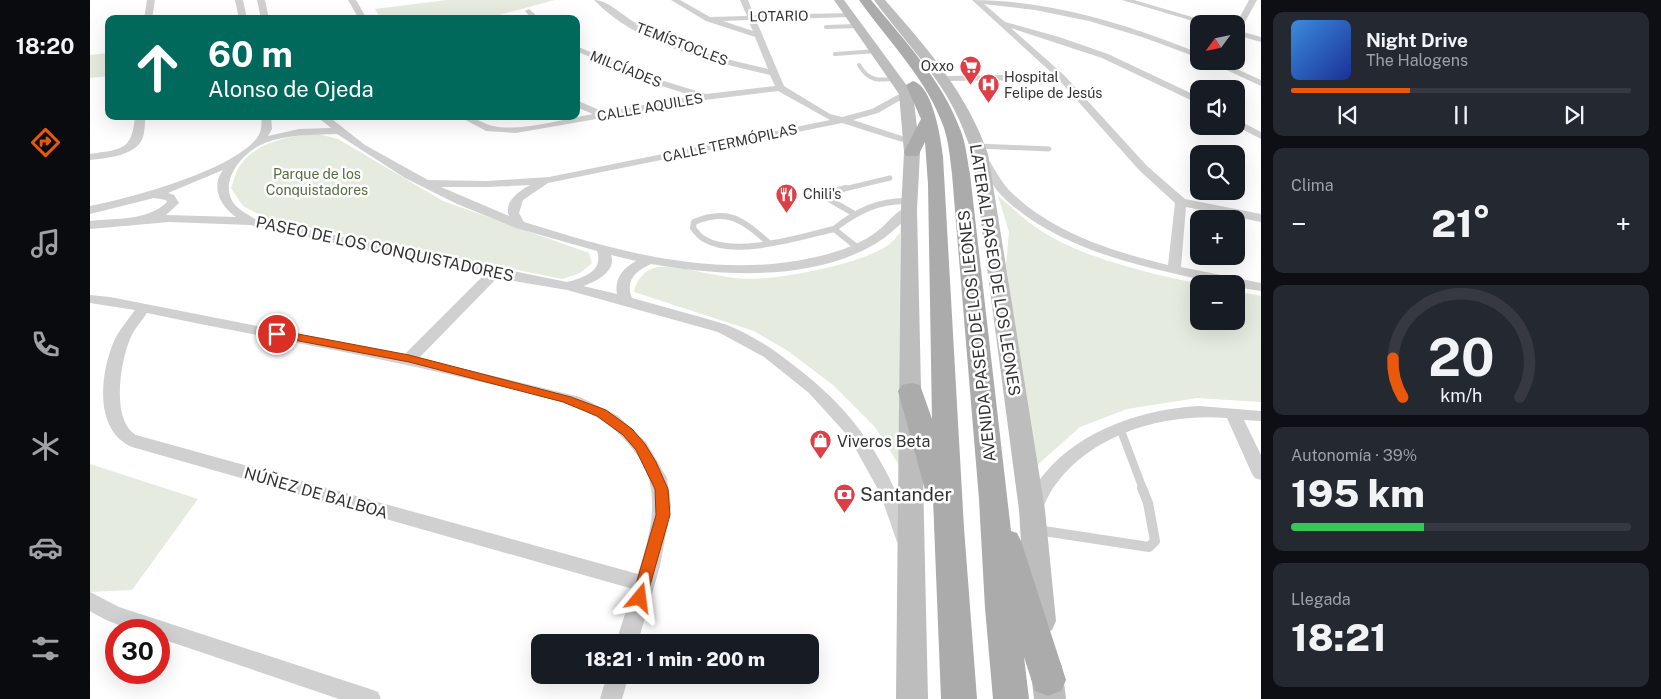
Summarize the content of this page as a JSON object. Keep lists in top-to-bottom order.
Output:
{
  "streets": {
    "main road": ["AVENIDA PASEO DE LOS LEONES"],
    "street": [
      "LOTARIO",
      "TEMÍSTOCLES",
      "MILCÍADES",
      "CALLE AQUILES",
      "CALLE TERMÓPILAS",
      "PASEO DE LOS CONQUISTADORES",
      "LATERAL PASEO DE LOS LEONES",
      "NÚÑEZ DE BALBOA"
    ]
  },
  "crossings": [
    ["LOTARIO", "AVENIDA PASEO DE LOS LEONES"],
    ["MILCÍADES", "CALLE AQUILES"],
    ["CALLE TERMÓPILAS", "AVENIDA PASEO DE LOS LEONES"],
    ["PASEO DE LOS CONQUISTADORES", "AVENIDA PASEO DE LOS LEONES"]
  ],
  "parks": ["Parque de los Conquistadores"],
  "places": {
    "supermarket": ["Oxxo"],
    "hospital": ["Hospital Felipe de Jesús"],
    "restaurant": ["Chili's"],
    "shop": ["Viveros Beta"],
    "bank": ["Santander"]
  },
  "north": "bottom left",
  "page": {
    "tabs": "18:20",
    "map_buttons": ["+", "−"],
    "turn": ["60 m", "Alonso de Ojeda"],
    "song": ["Night Drive", "The Halogens"],
    "tile": [
      "Clima",
      ["Autonomía · 39%", "195 km"],
      ["Llegada", "18:21"]
    ],
    "heat": ["−", "21°", "+"],
    "limit": "30",
    "trip": "18:21 · 1 min · 200 m",
    "gauge": ["20", "km/h"]
  }
}
